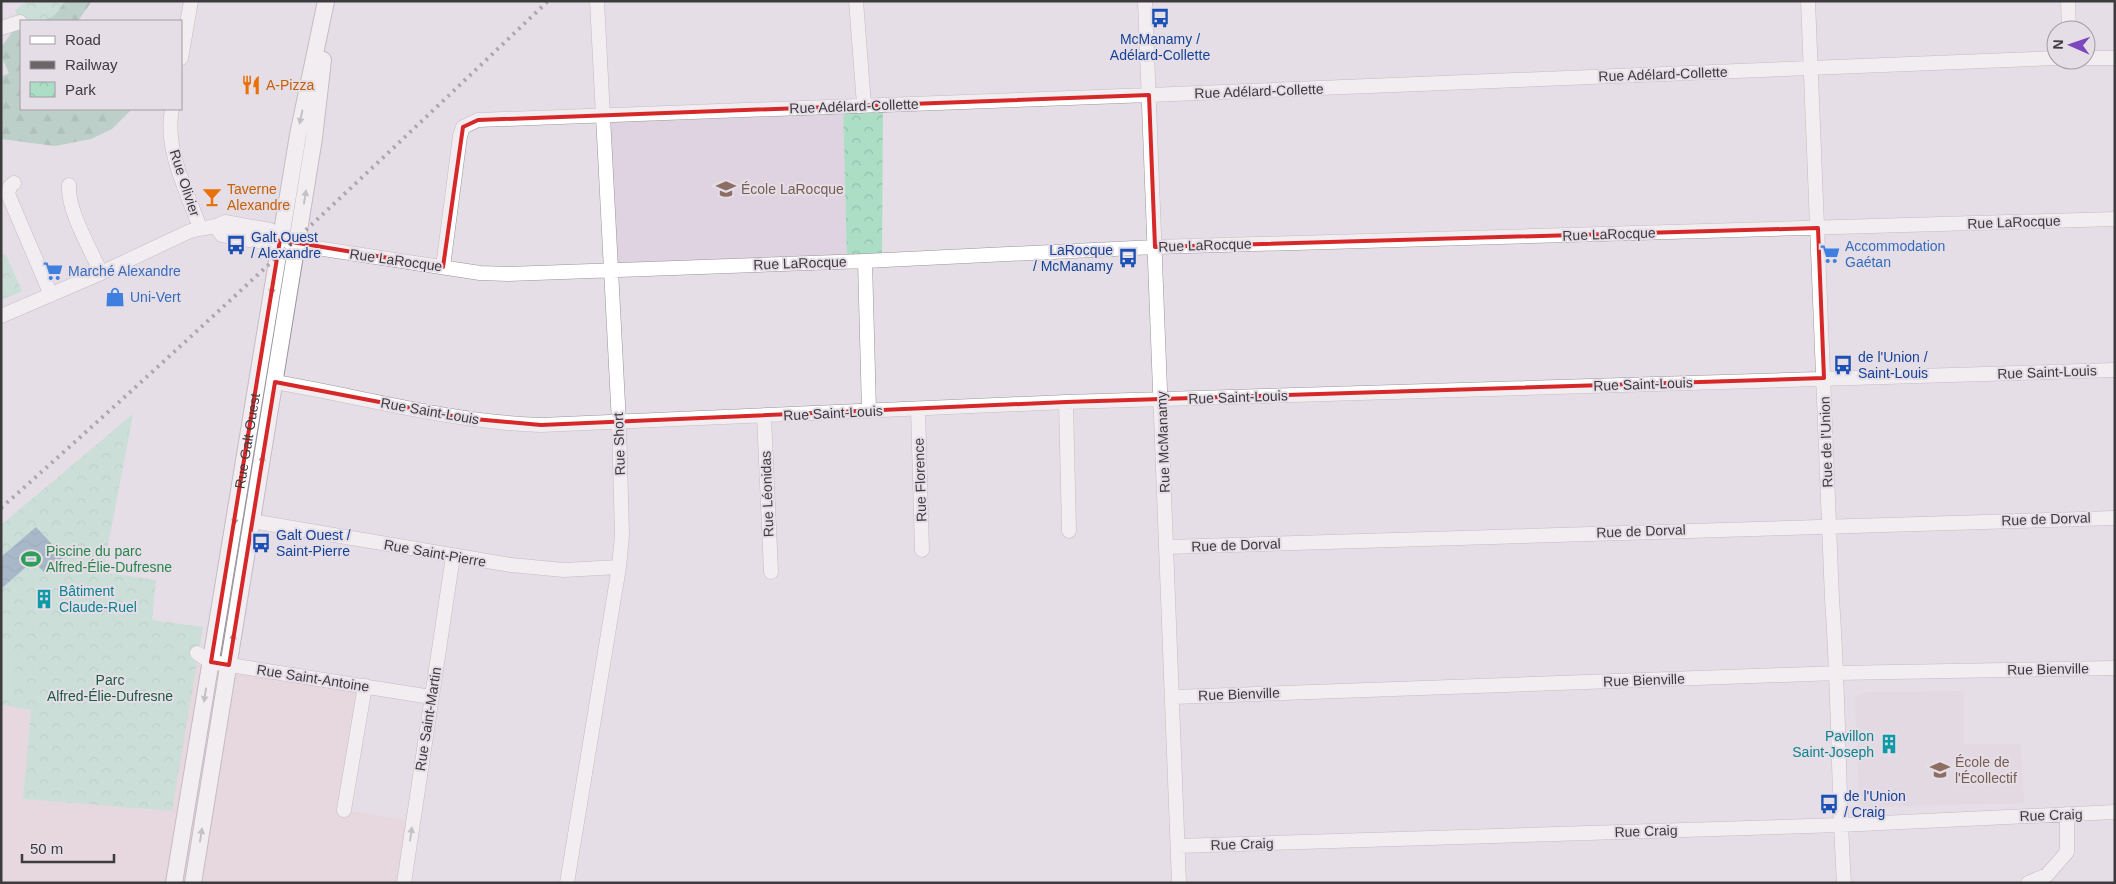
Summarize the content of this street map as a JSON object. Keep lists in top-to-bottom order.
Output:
{
  "streets": {
    "main road": ["Rue Galt Ouest"],
    "street": [
      "Rue Adélard-Collette",
      "Rue Olivier",
      "Rue LaRocque",
      "Rue Saint-Louis",
      "Rue McManamy",
      "Rue de l'Union",
      "Rue Short",
      "Rue Florence",
      "Rue Léonidas",
      "Rue de Dorval",
      "Rue Saint-Pierre",
      "Rue Bienville",
      "Rue Saint-Antoine",
      "Rue Saint-Martin",
      "Rue Craig"
    ]
  },
  "crossings": [
    ["Rue Adélard-Collette", "Rue LaRocque"],
    ["Rue Adélard-Collette", "Rue McManamy"],
    ["Rue Adélard-Collette", "Rue de l'Union"],
    ["Rue Adélard-Collette", "Rue Short"],
    ["Rue Olivier", "Rue LaRocque"],
    ["Rue LaRocque", "Rue Galt Ouest"],
    ["Rue LaRocque", "Rue McManamy"],
    ["Rue LaRocque", "Rue de l'Union"],
    ["Rue LaRocque", "Rue Short"],
    ["Rue Saint-Louis", "Rue Galt Ouest"],
    ["Rue Saint-Louis", "Rue McManamy"],
    ["Rue Saint-Louis", "Rue de l'Union"],
    ["Rue Saint-Louis", "Rue Short"],
    ["Rue Saint-Louis", "Rue Florence"],
    ["Rue Saint-Louis", "Rue Léonidas"],
    ["Rue Galt Ouest", "Rue Saint-Pierre"],
    ["Rue Galt Ouest", "Rue Saint-Antoine"],
    ["Rue McManamy", "Rue de Dorval"],
    ["Rue McManamy", "Rue Bienville"],
    ["Rue McManamy", "Rue Craig"],
    ["Rue de l'Union", "Rue de Dorval"],
    ["Rue de l'Union", "Rue Bienville"],
    ["Rue de l'Union", "Rue Craig"],
    ["Rue Short", "Rue Saint-Pierre"],
    ["Rue Saint-Pierre", "Rue Saint-Martin"],
    ["Rue Saint-Antoine", "Rue Saint-Martin"]
  ],
  "parks": ["Parc Alfred-Élie-Dufresne"],
  "places": {
    "bus stop": [
      "McManamy / Adélard-Collette",
      "Galt Ouest / Alexandre",
      "LaRocque / McManamy",
      "de l'Union / Saint-Louis",
      "Galt Ouest / Saint-Pierre",
      "de l'Union / Craig"
    ],
    "restaurant": ["A-Pizza"],
    "school or university": ["École LaRocque", "École de l'Écollectif"],
    "bar": ["Taverne Alexandre"],
    "supermarket": ["Accommodation Gaétan", "Marché Alexandre"],
    "shop": ["Uni-Vert"],
    "sports": ["Piscine du parc Alfred-Élie-Dufresne"],
    "building": ["Bâtiment Claude-Ruel", "Pavillon Saint-Joseph"]
  },
  "legend": ["Road", "Railway", "Park"],
  "scale_bar": "50 m",
  "north": "left"
}
